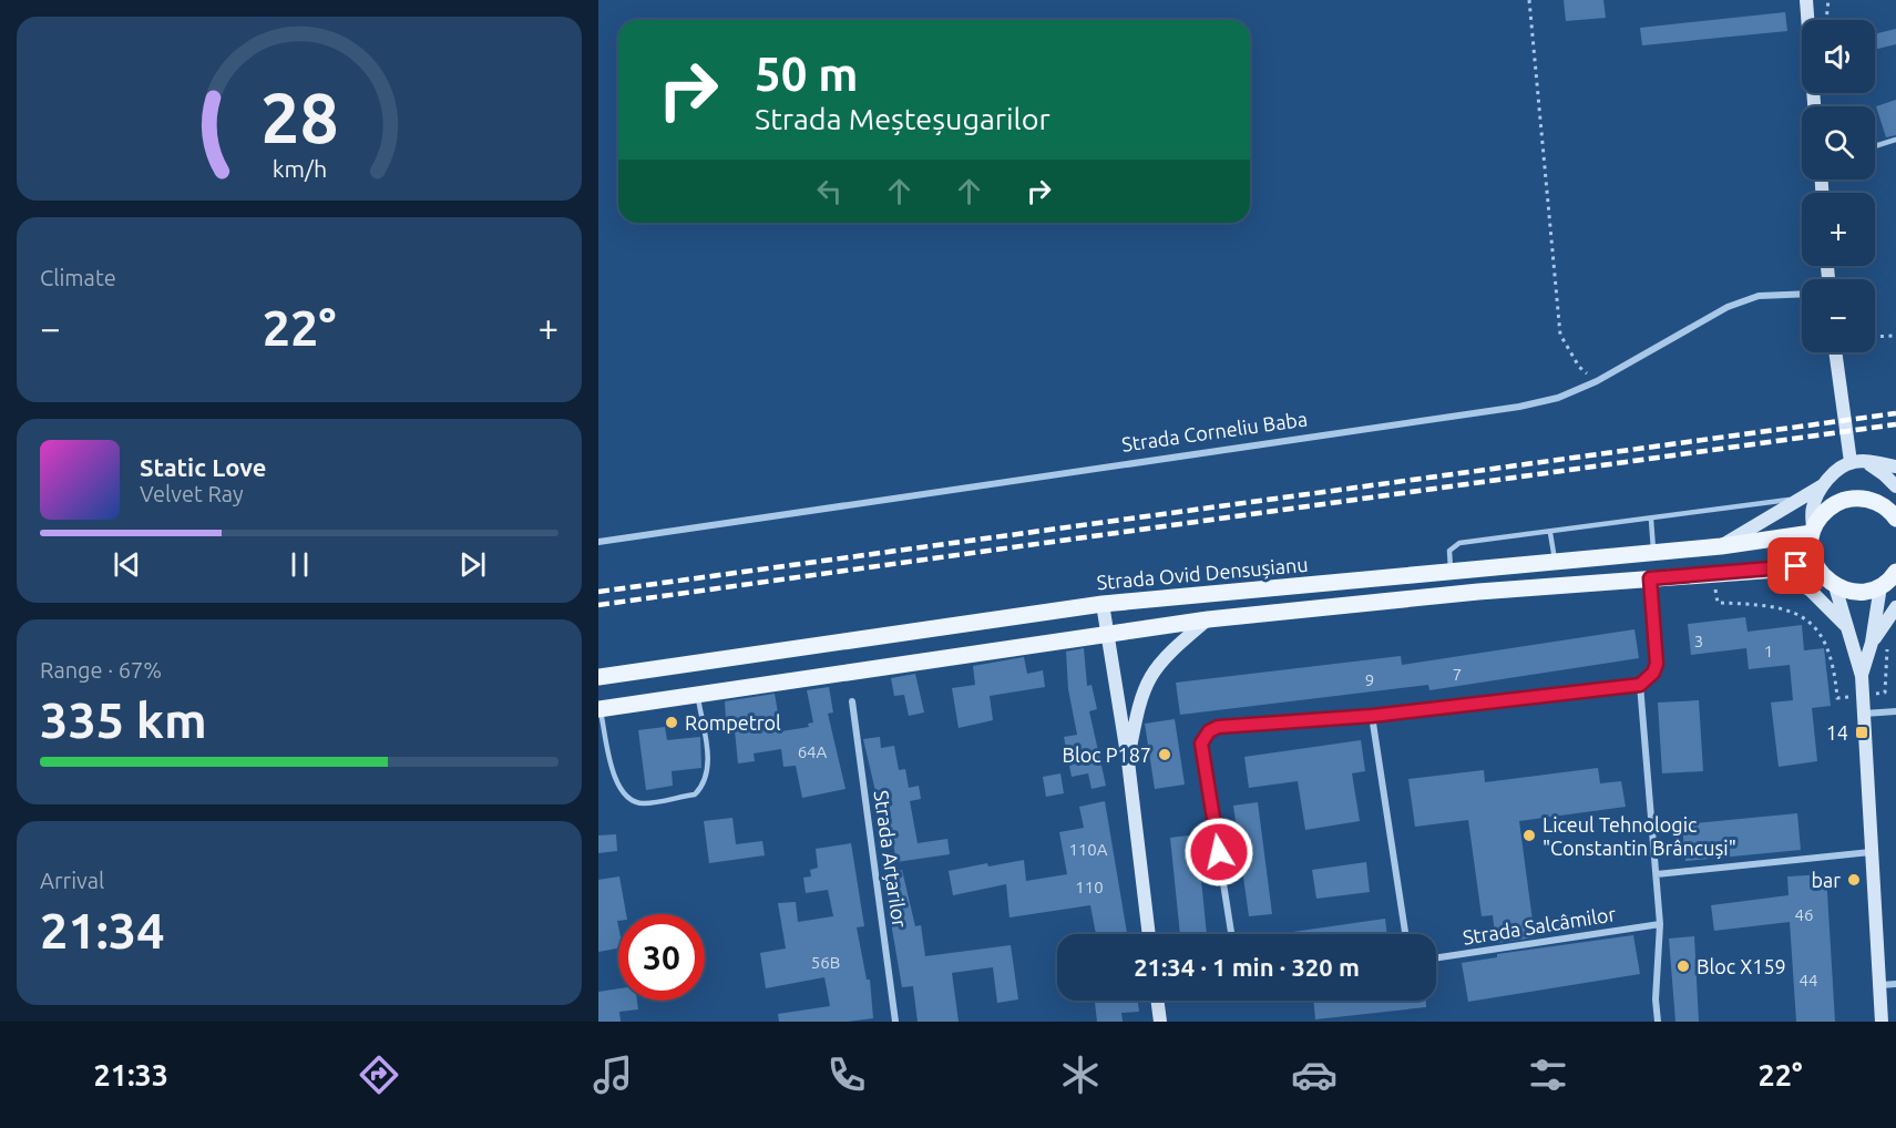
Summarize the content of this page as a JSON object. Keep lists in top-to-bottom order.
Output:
{
  "streets": {
    "main road": ["Strada Ovid Densușianu"],
    "street": ["Strada Corneliu Baba", "Strada Arțarilor", "Strada Salcâmilor"]
  },
  "places": {
    "other": [
      "Rompetrol",
      "Bloc P187",
      "Liceul Tehnologic \"Constantin Brâncuși\"",
      "bar",
      "Bloc X159"
    ],
    "transit": ["14"]
  },
  "house_numbers": [
    "3",
    "1",
    "7",
    "9",
    "64A",
    "110A",
    "110",
    "46",
    "56B",
    "44"
  ],
  "page": {
    "map_buttons": ["+", "−"],
    "turn": ["50 m", "Strada Meșteșugarilor"],
    "tile": [
      "Climate",
      ["Range · 67%", "335 km"],
      ["Arrival", "21:34"]
    ],
    "heat": ["−", "22°", "+"],
    "song": ["Static Love", "Velvet Ray"],
    "limit": "30",
    "trip": "21:34 · 1 min · 320 m",
    "tabs": ["21:33", "22°"],
    "gauge": ["28", "km/h"]
  }
}
